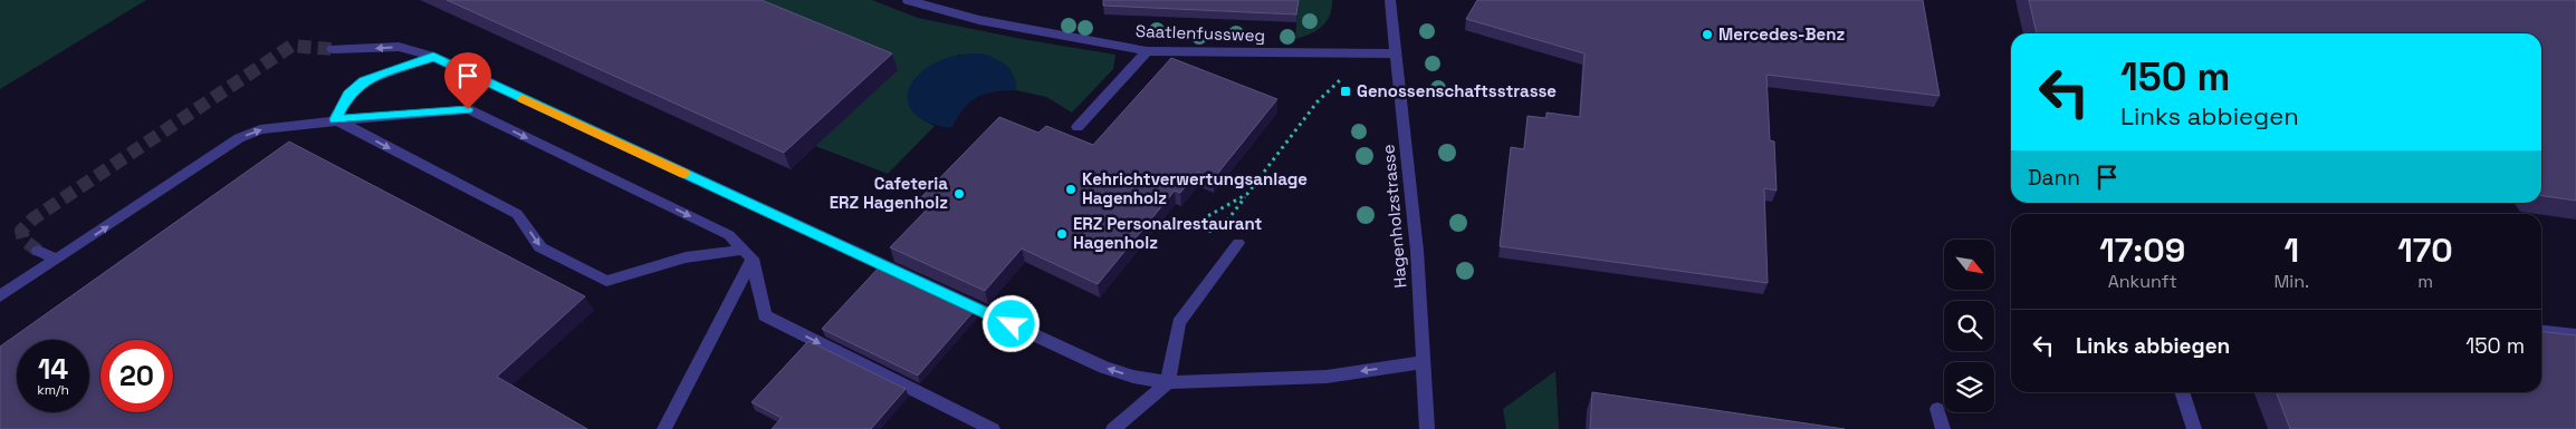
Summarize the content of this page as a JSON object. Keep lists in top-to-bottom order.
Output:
{
  "streets": {
    "street": ["Saatlenfussweg", "Hagenholzstrasse"]
  },
  "crossings": [
    ["Saatlenfussweg", "Hagenholzstrasse"]
  ],
  "places": {
    "other": [
      "Mercedes-Benz",
      "Kehrichtverwertungsanlage Hagenholz",
      "Cafeteria ERZ Hagenholz",
      "ERZ Personalrestaurant Hagenholz"
    ],
    "transit": ["Genossenschaftsstrasse"]
  },
  "north": "bottom right",
  "page": {
    "turn": ["150 m", "Links abbiegen"],
    "then": "Dann",
    "eta": [
      "17:09",
      "Ankunft",
      "1",
      "Min.",
      "170",
      "m"
    ],
    "list": [
      {
        "name": "Links abbiegen",
        "value": "150 m"
      }
    ],
    "speed": "14 km/h",
    "limit": "20"
  }
}
